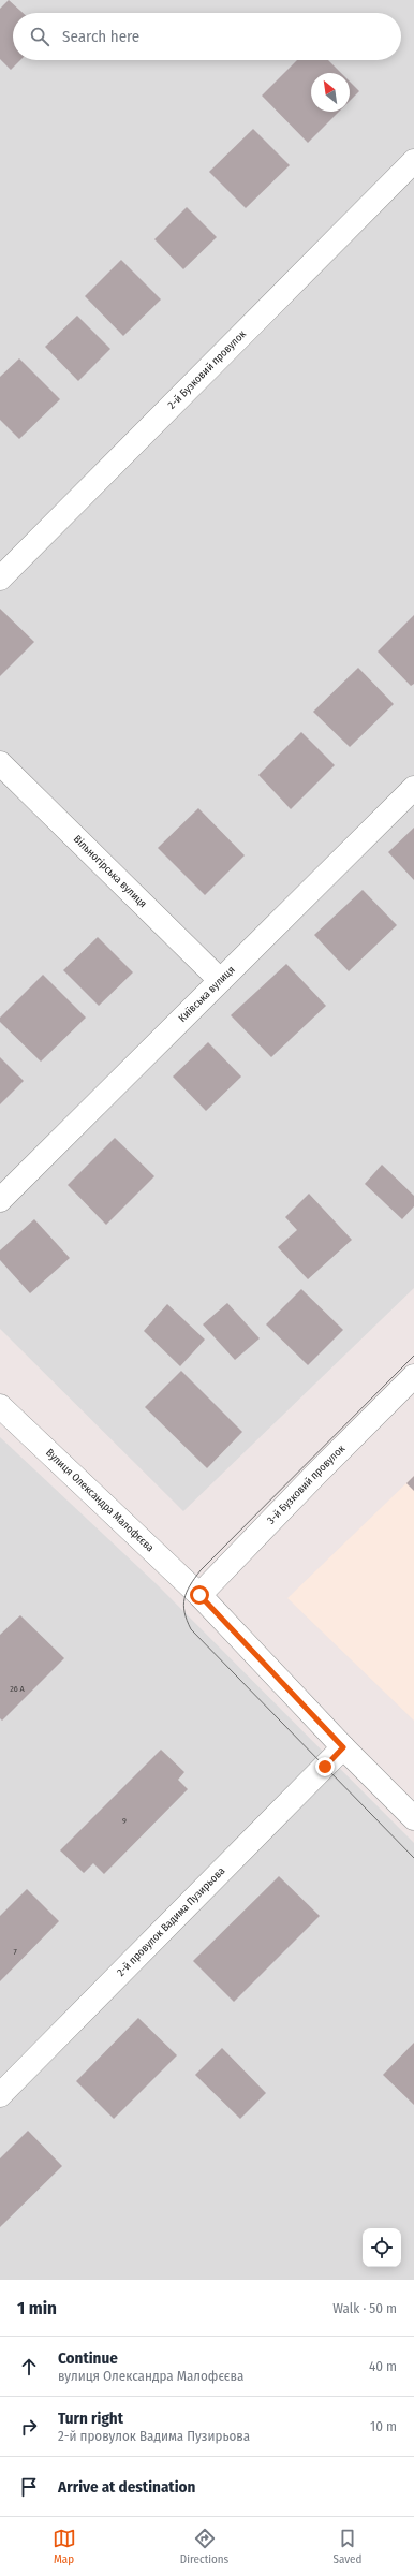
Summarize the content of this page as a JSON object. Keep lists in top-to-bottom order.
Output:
{
  "streets": {
    "street": [
      "2-й Бузковий провулок",
      "Вільногірська вулиця",
      "Київська вулиця",
      "3-й Бузковий провулок",
      "Вулиця Олександра Малофєєва",
      "2-й провулок Вадима Пузирьова"
    ]
  },
  "crossings": [
    ["Вільногірська вулиця", "Київська вулиця"],
    ["3-й Бузковий провулок", "Вулиця Олександра Малофєєва"]
  ],
  "house_numbers": ["26 А", "9", "7"],
  "north": "top left",
  "page": {
    "search": "Search here",
    "heading": ["1 min", "Walk · 50 m"],
    "list": [
      ["Continue", "вулиця Олександра Малофєєва", "40 m"],
      ["Turn right", "2-й провулок Вадима Пузирьова", "10 m"],
      "Arrive at destination"
    ],
    "nav": ["Map", "Directions", "Saved"]
  }
}
